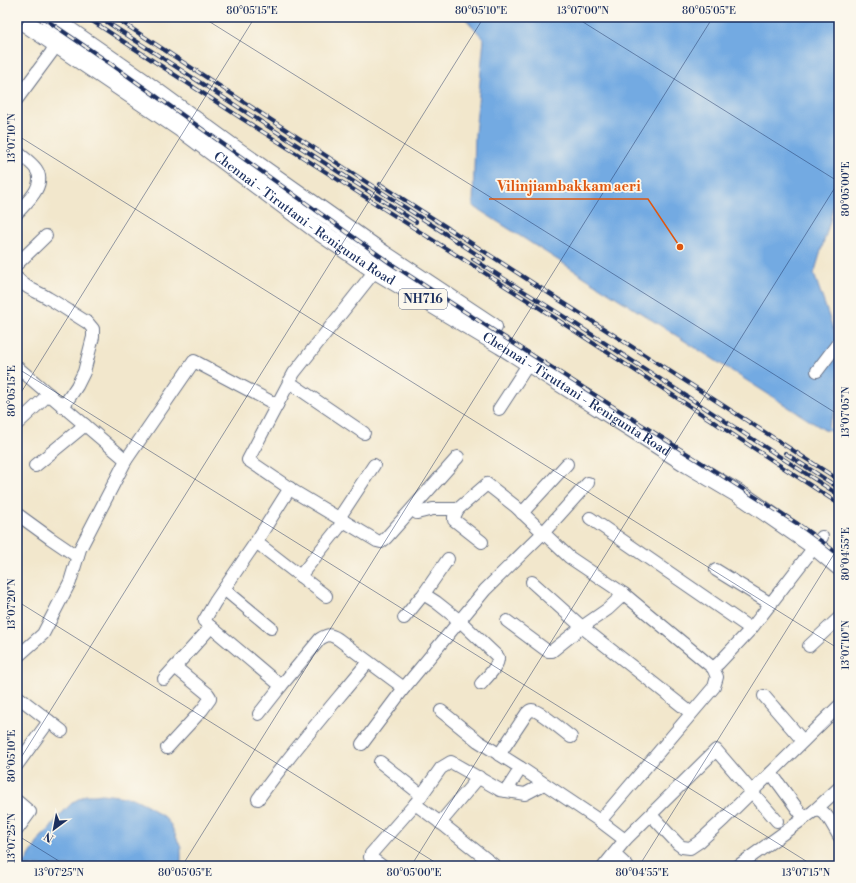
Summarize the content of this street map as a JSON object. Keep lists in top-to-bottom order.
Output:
{
  "streets": {
    "highway": ["Chennai - Tiruttani - Renigunta Road", "NH716"]
  },
  "places": ["Vilinjiambakkam aeri"],
  "north": "bottom left",
  "coordinates": [
    "80°05'15\"E",
    "80°05'10\"E",
    "13°07'00\"N",
    "80°05'05\"E",
    "13°07'10\"N",
    "80°05'00\"E",
    "13°07'05\"N",
    "80°04'55\"E",
    "13°07'20\"N",
    "13°07'25\"N",
    "13°07'15\"N"
  ]
}
